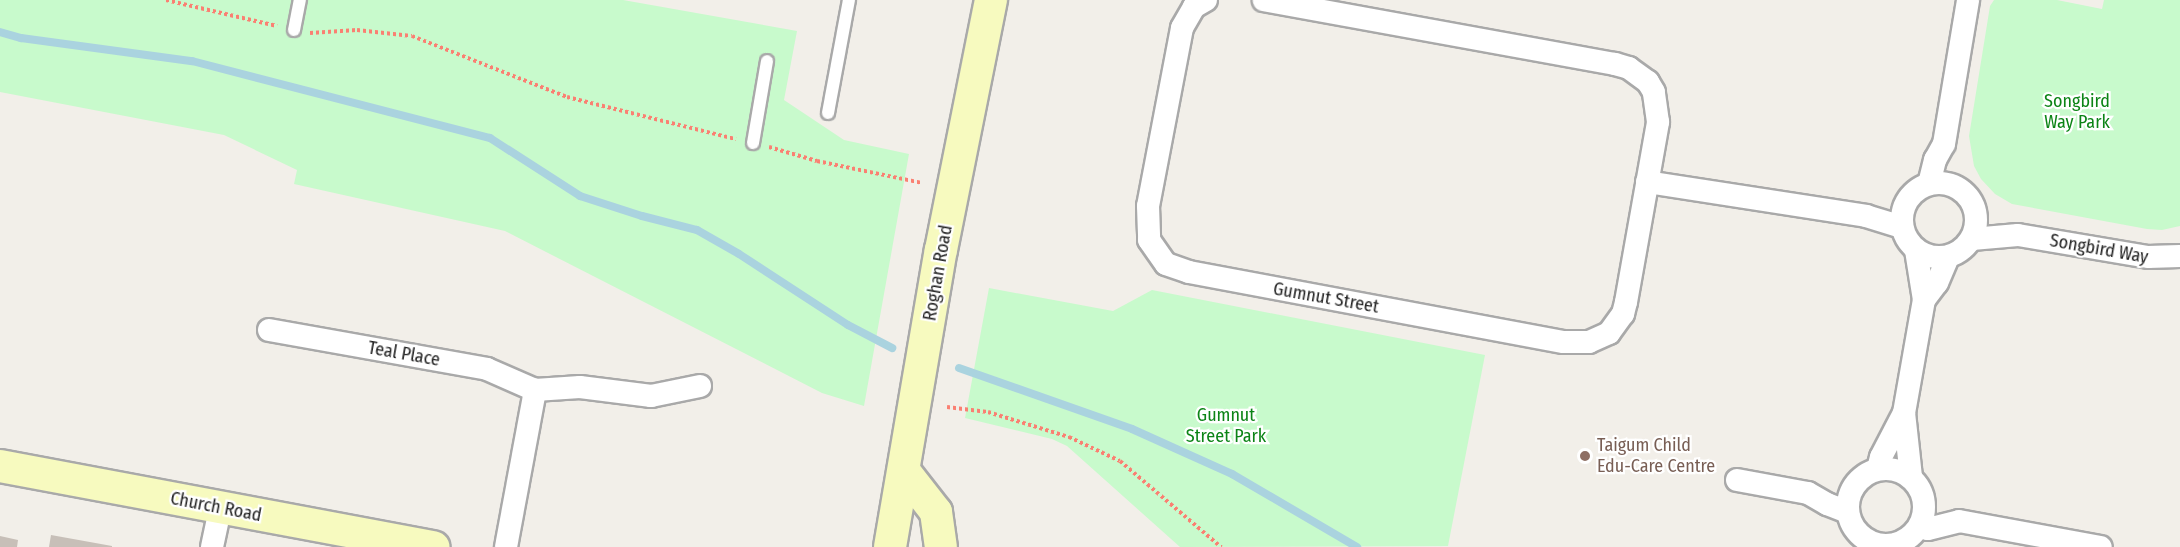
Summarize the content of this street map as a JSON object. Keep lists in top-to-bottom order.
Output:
{
  "streets": {
    "main road": ["Roghan Road", "Church Road"],
    "street": ["Songbird Way", "Gumnut Street", "Teal Place"]
  },
  "parks": ["Songbird Way Park", "Gumnut Street Park"],
  "places": ["Taigum Child Edu-Care Centre"]
}
